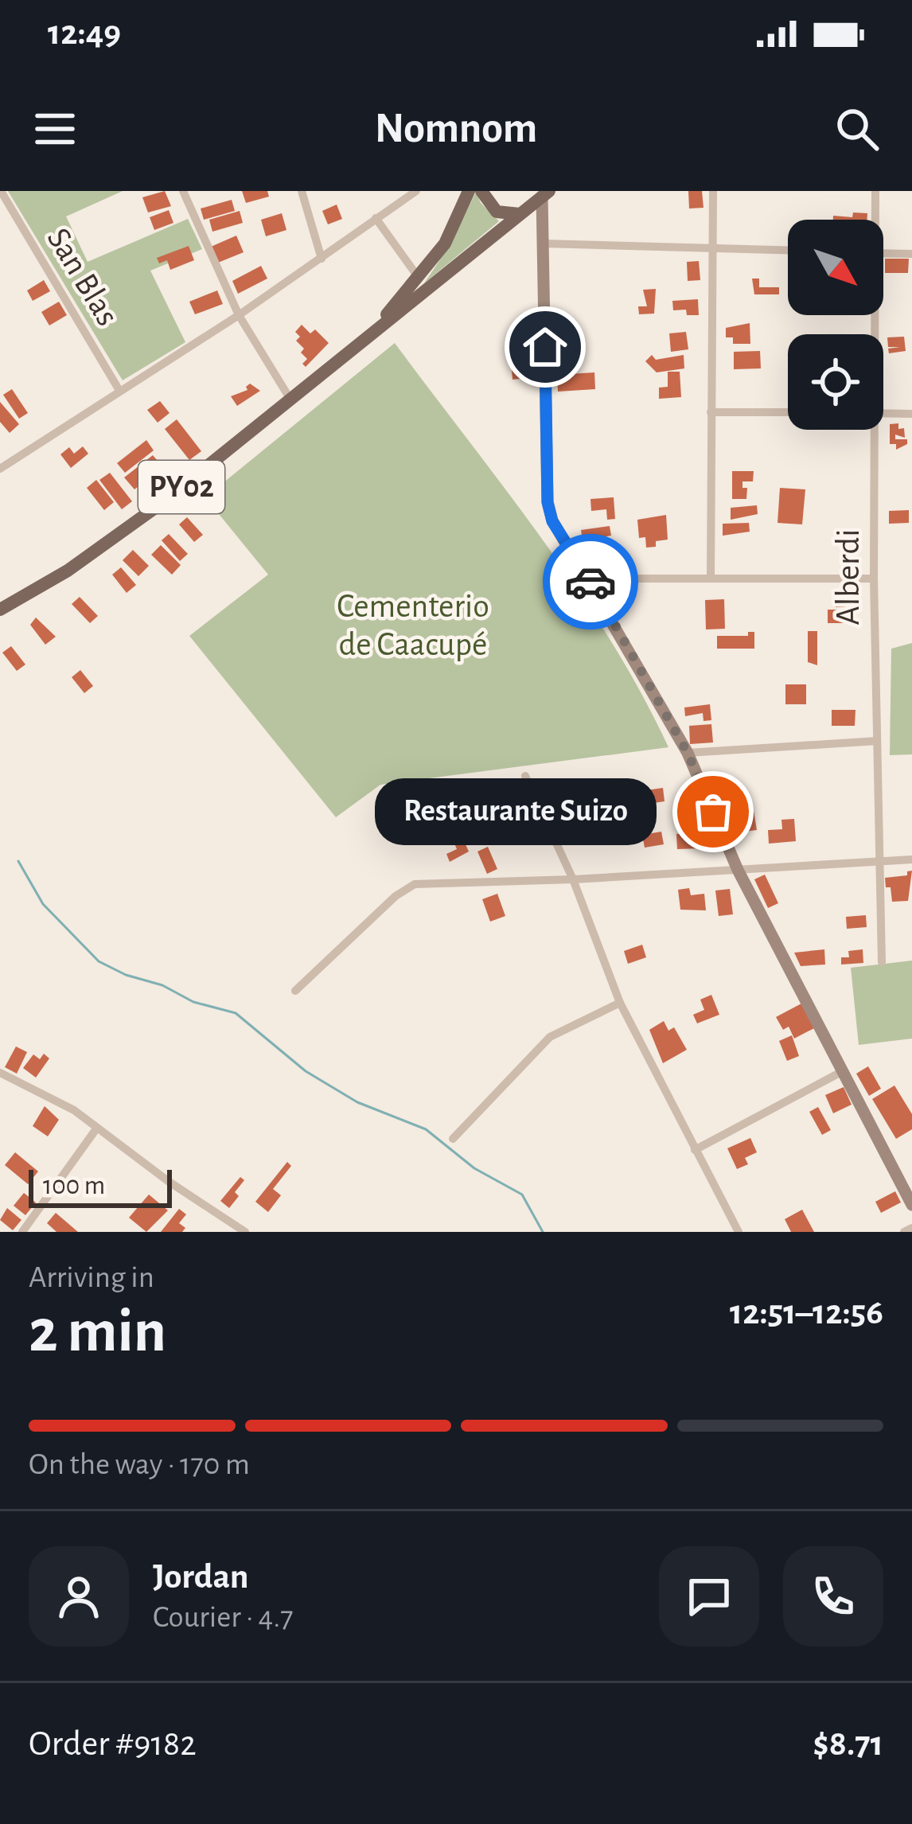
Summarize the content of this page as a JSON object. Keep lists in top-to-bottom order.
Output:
{
  "streets": {
    "main road": ["PY02"],
    "street": ["San Blas", "Alberdi"]
  },
  "parks": ["Cementerio de Caacupé"],
  "places": ["Restaurante Suizo"],
  "scale_bar": "100 m",
  "north": "bottom right",
  "page": {
    "status": "12:49",
    "header": "Nomnom",
    "bubble": "Restaurante Suizo",
    "scale": "100 m",
    "heading": ["2 min", "Arriving in", "12:51–12:56"],
    "panel": [
      "Jordan",
      "Courier · 4.7",
      "Order #9182",
      "$8.71"
    ],
    "bar": "On the way · 170 m"
  }
}
